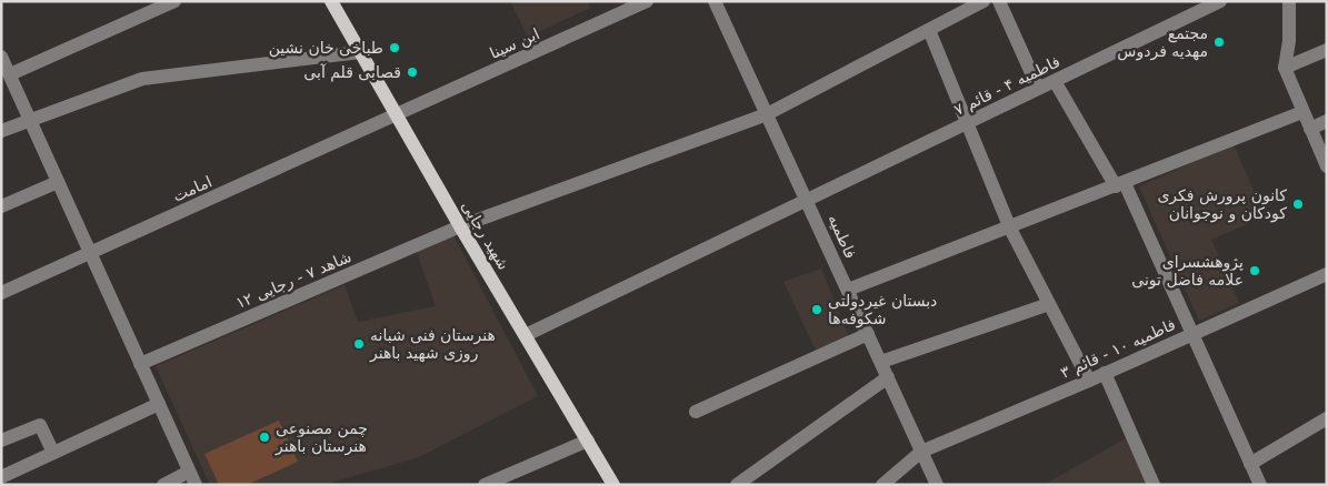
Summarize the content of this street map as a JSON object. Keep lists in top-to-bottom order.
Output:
{
  "streets": {
    "main road": ["شهید رجایی"],
    "street": [
      "ابن سینا",
      "فاطمیه ۴ - قائم ۷",
      "امامت",
      "فاطمیه",
      "شاهد ۷ - رجایی ۱۲",
      "فاطمیه ۱۰ - قائم ۳"
    ]
  },
  "crossings": [
    ["ابن سینا", "امامت"],
    ["ابن سینا", "شهید رجایی"],
    ["فاطمیه ۴ - قائم ۷", "شهید رجایی"],
    ["فاطمیه ۴ - قائم ۷", "فاطمیه"],
    ["امامت", "شهید رجایی"],
    ["شهید رجایی", "شاهد ۷ - رجایی ۱۲"],
    ["فاطمیه", "شاهد ۷ - رجایی ۱۲"],
    ["فاطمیه", "فاطمیه ۱۰ - قائم ۳"]
  ],
  "places": [
    "مجتمع مهدیه فردوس",
    "طباخی خان نشین",
    "قصابی قلم آبی",
    "کانون پرورش فکری کودکان و نوجوانان",
    "پژوهشسرای علامه فاضل تونی",
    "دبستان غیردولتی شکوفه‌ها",
    "هنرستان فنی شبانه‌ روزی شهید باهنر",
    "چمن مصنوعی هنرستان باهنر"
  ]
}
